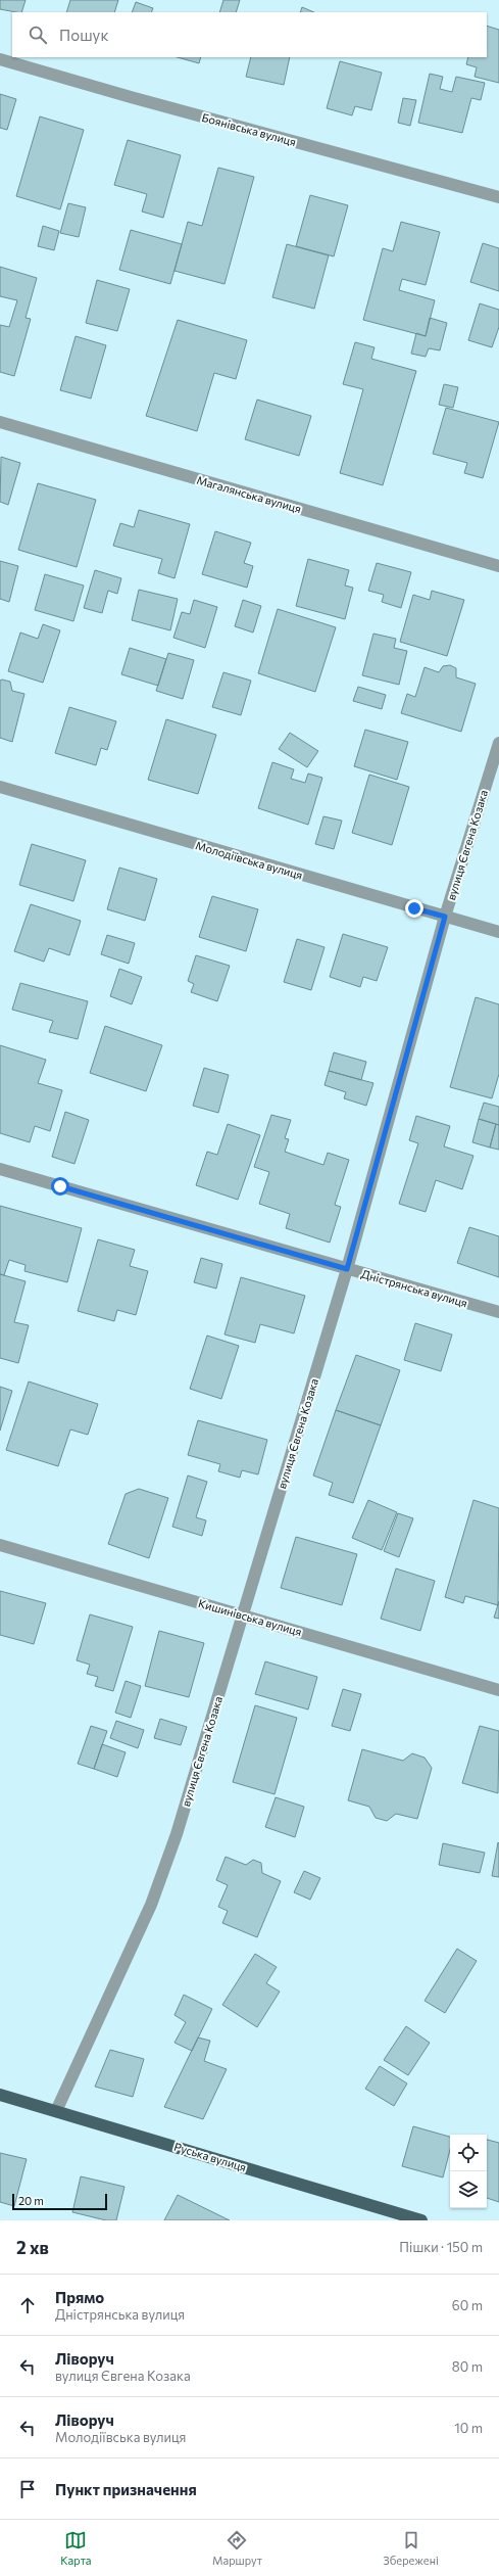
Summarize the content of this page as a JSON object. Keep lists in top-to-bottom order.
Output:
{
  "streets": {
    "main road": ["Руська вулиця"],
    "street": [
      "Боянівська вулиця",
      "Магалянська вулиця",
      "вулиця Євгена Козака",
      "Молодіївська вулиця",
      "Дністрянська вулиця",
      "Кишинівська вулиця"
    ]
  },
  "crossings": [
    ["вулиця Євгена Козака", "Молодіївська вулиця"],
    ["вулиця Євгена Козака", "Дністрянська вулиця"],
    ["вулиця Євгена Козака", "Кишинівська вулиця"],
    ["вулиця Євгена Козака", "Руська вулиця"]
  ],
  "scale_bar": "20 m",
  "page": {
    "search": "Пошук",
    "scale": "20 m",
    "heading": ["2 хв", "Пішки · 150 m"],
    "list": [
      ["Прямо", "Дністрянська вулиця", "60 m"],
      ["Ліворуч", "вулиця Євгена Козака", "80 m"],
      ["Ліворуч", "Молодіївська вулиця", "10 m"],
      "Пункт призначення"
    ],
    "nav": ["Карта", "Маршрут", "Збережені"]
  }
}
